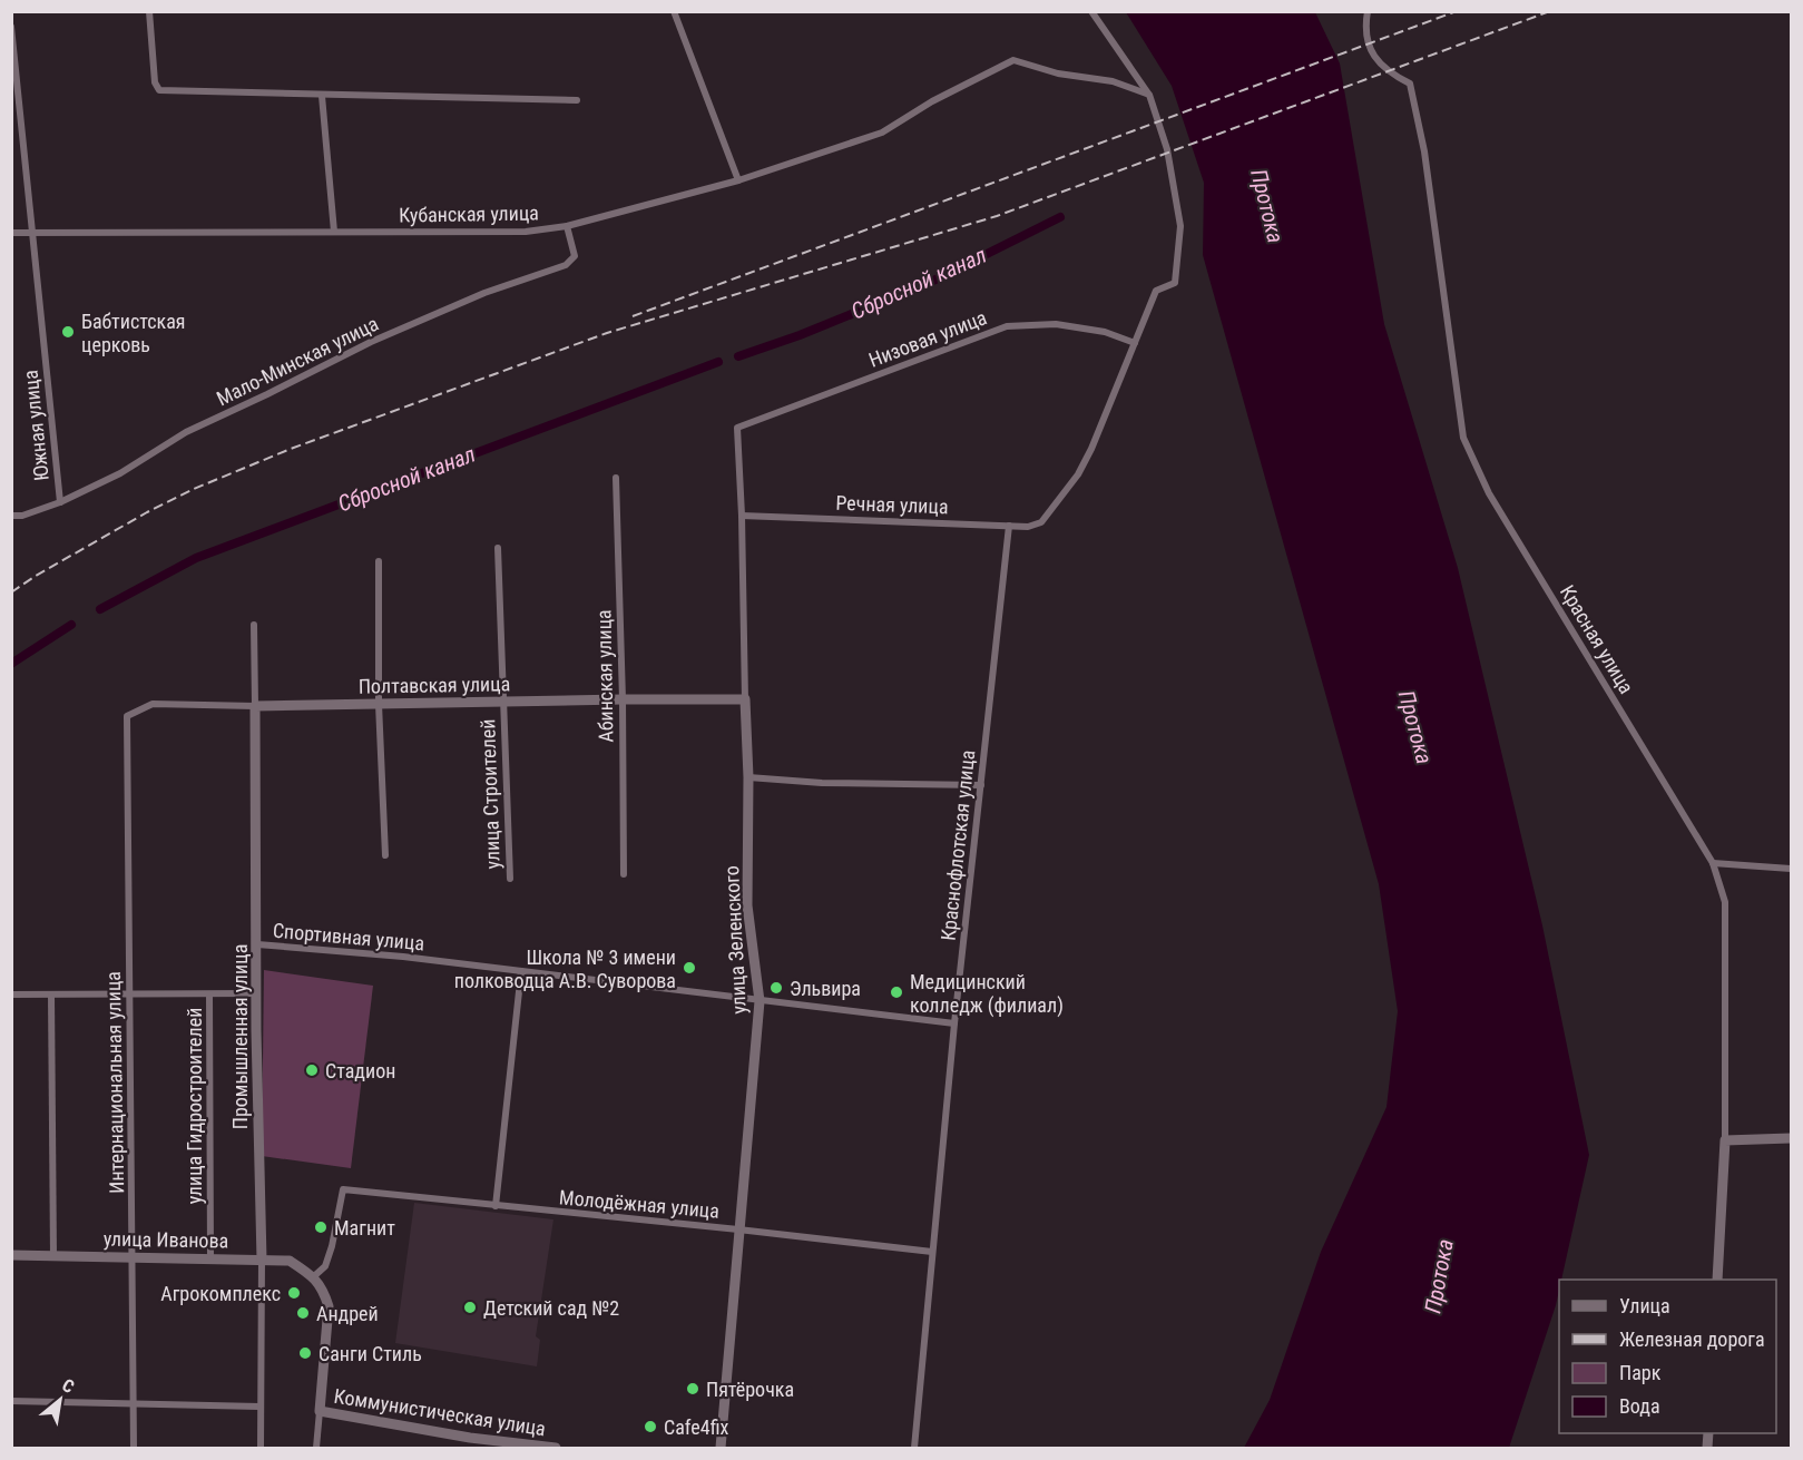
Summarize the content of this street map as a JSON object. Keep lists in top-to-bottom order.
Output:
{
  "streets": {
    "street": [
      "Кубанская улица",
      "Низовая улица",
      "Мало-Минская улица",
      "Южная улица",
      "Речная улица",
      "Красная улица",
      "Абинская улица",
      "Полтавская улица",
      "улица Строителей",
      "Краснофлотская улица",
      "Спортивная улица",
      "улица Зеленского",
      "Промышленная улица",
      "Интернациональная улица",
      "улица Гидростроителей",
      "Молодёжная улица",
      "улица Иванова",
      "Коммунистическая улица"
    ]
  },
  "crossings": [
    ["Кубанская улица", "Мало-Минская улица"],
    ["Кубанская улица", "Южная улица"],
    ["Низовая улица", "Речная улица"],
    ["Низовая улица", "улица Зеленского"],
    ["Мало-Минская улица", "Южная улица"],
    ["Речная улица", "Краснофлотская улица"],
    ["Речная улица", "улица Зеленского"],
    ["Абинская улица", "Полтавская улица"],
    ["Полтавская улица", "улица Строителей"],
    ["Полтавская улица", "улица Зеленского"],
    ["Полтавская улица", "Промышленная улица"],
    ["Полтавская улица", "Интернациональная улица"],
    ["Краснофлотская улица", "Спортивная улица"],
    ["Краснофлотская улица", "Молодёжная улица"],
    ["Спортивная улица", "улица Зеленского"],
    ["Спортивная улица", "Промышленная улица"],
    ["улица Зеленского", "Молодёжная улица"],
    ["Промышленная улица", "улица Иванова"],
    ["Интернациональная улица", "улица Иванова"],
    ["улица Гидростроителей", "улица Иванова"],
    ["Молодёжная улица", "улица Иванова"]
  ],
  "water": ["Протока", "Сбросной канал"],
  "places": [
    "Бабтистская церковь",
    "Школа № 3 имени полководца А.В. Суворова",
    "Эльвира",
    "Медицинский колледж (филиал)",
    "Стадион",
    "Магнит",
    "Агрокомплекс",
    "Детский сад №2",
    "Андрей",
    "Санги Стиль",
    "Пятёрочка",
    "Cafe4fix"
  ],
  "legend": [
    "Улица",
    "Железная дорога",
    "Парк",
    "Вода"
  ],
  "north": "top right"
}
